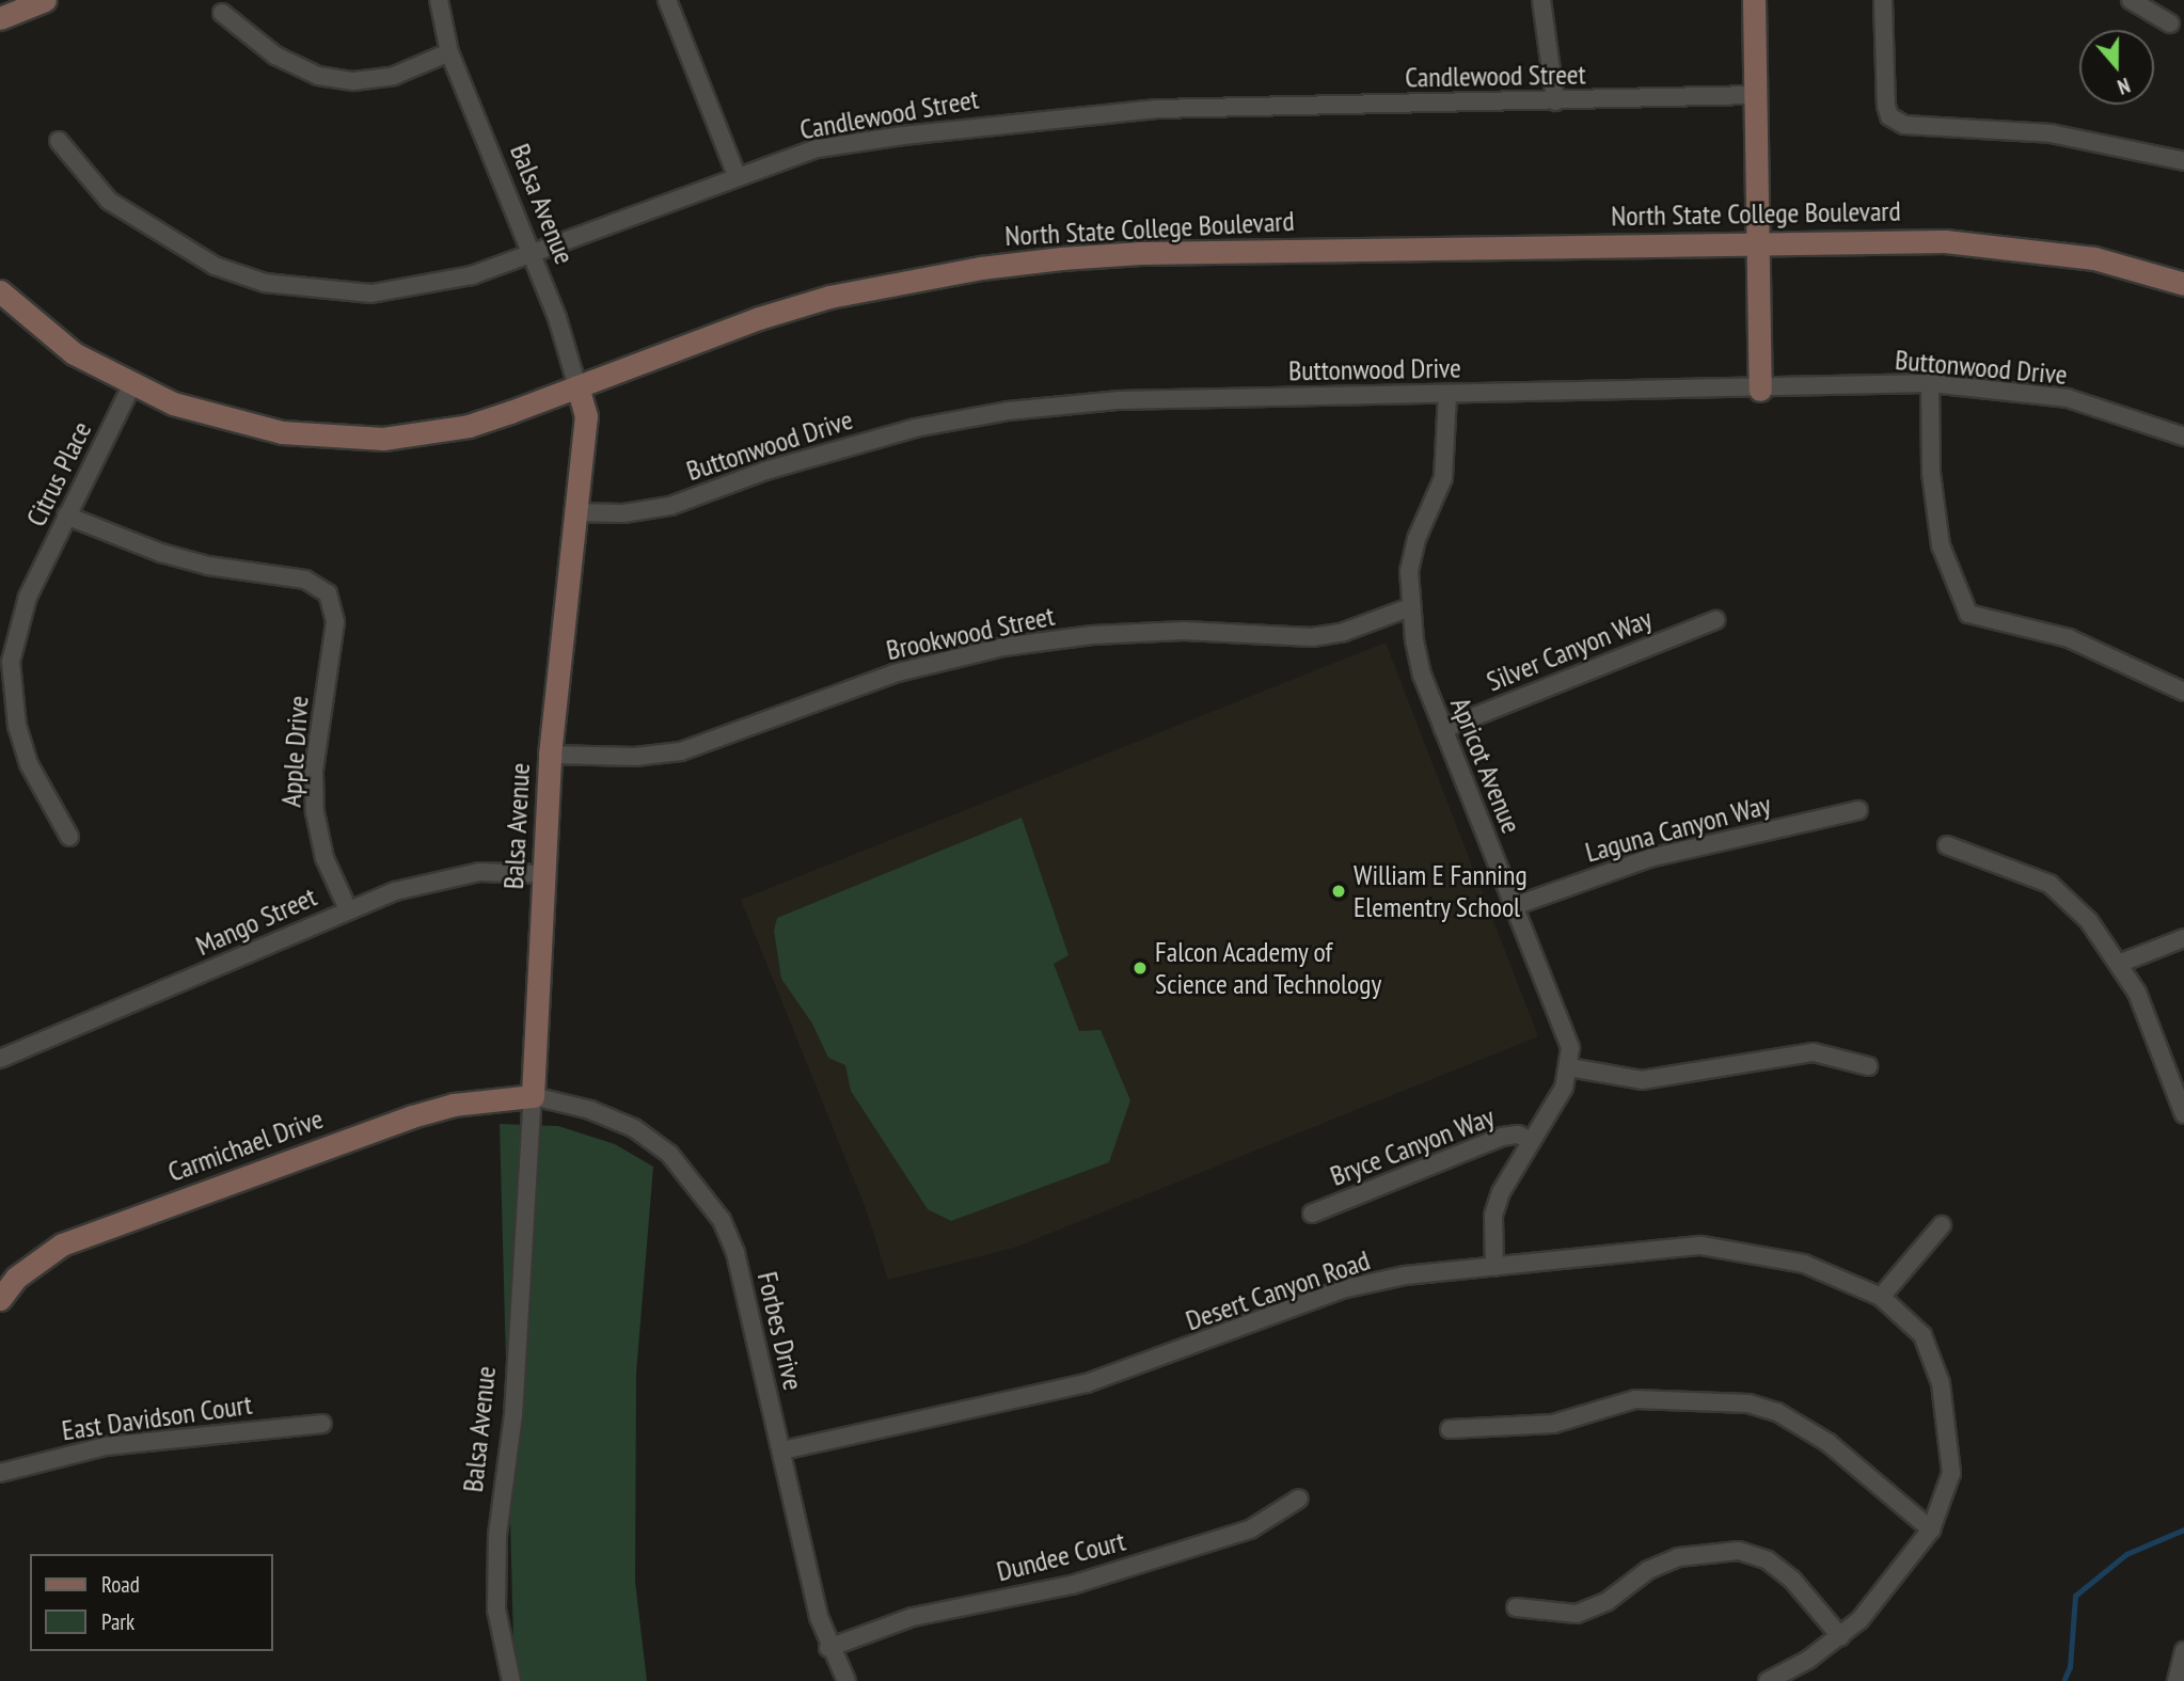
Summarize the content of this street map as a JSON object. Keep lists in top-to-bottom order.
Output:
{
  "streets": {
    "main road": ["Balsa Avenue", "North State College Boulevard", "Carmichael Drive"],
    "street": [
      "Candlewood Street",
      "Buttonwood Drive",
      "Citrus Place",
      "Brookwood Street",
      "Silver Canyon Way",
      "Apple Drive",
      "Apricot Avenue",
      "Laguna Canyon Way",
      "Mango Street",
      "Bryce Canyon Way",
      "Desert Canyon Road",
      "Forbes Drive",
      "East Davidson Court",
      "Dundee Court"
    ]
  },
  "crossings": [
    ["Candlewood Street", "Balsa Avenue"],
    ["Balsa Avenue", "North State College Boulevard"],
    ["Balsa Avenue", "Buttonwood Drive"],
    ["Balsa Avenue", "Brookwood Street"],
    ["Balsa Avenue", "Mango Street"],
    ["Balsa Avenue", "Carmichael Drive"],
    ["Balsa Avenue", "Forbes Drive"],
    ["North State College Boulevard", "Citrus Place"],
    ["Buttonwood Drive", "Apricot Avenue"],
    ["Citrus Place", "Apple Drive"],
    ["Brookwood Street", "Apricot Avenue"],
    ["Silver Canyon Way", "Apricot Avenue"],
    ["Apple Drive", "Mango Street"],
    ["Apricot Avenue", "Laguna Canyon Way"],
    ["Apricot Avenue", "Bryce Canyon Way"],
    ["Apricot Avenue", "Desert Canyon Road"],
    ["Carmichael Drive", "Forbes Drive"],
    ["Desert Canyon Road", "Forbes Drive"],
    ["Forbes Drive", "Dundee Court"]
  ],
  "places": ["William E Fanning Elementry School", "Falcon Academy of Science and Technology"],
  "legend": ["Road", "Park"],
  "north": "bottom"
}
